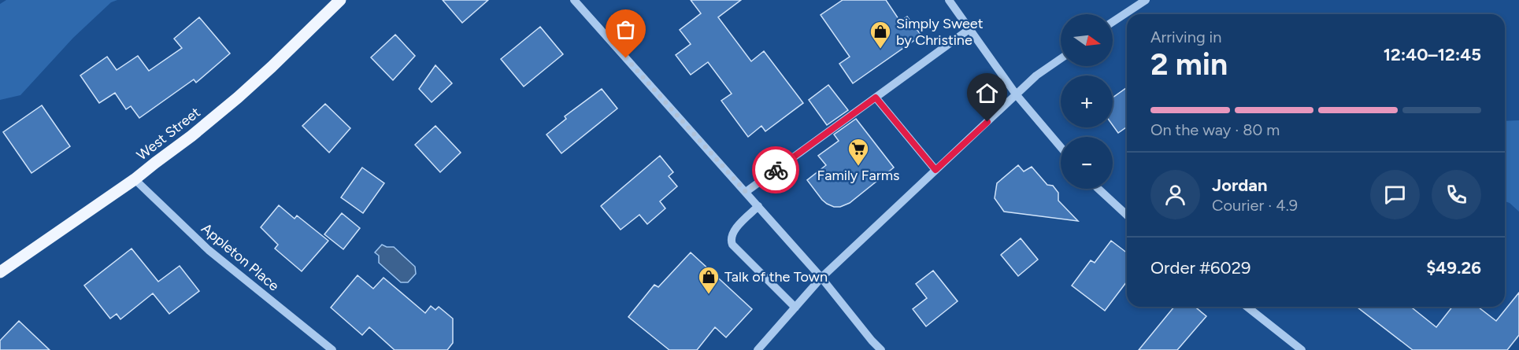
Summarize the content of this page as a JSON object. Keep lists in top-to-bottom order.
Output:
{
  "streets": {
    "main road": ["West Street"],
    "street": ["Appleton Place"]
  },
  "crossings": [
    ["West Street", "Appleton Place"]
  ],
  "places": {
    "shop": ["Simply Sweet by Christine", "Talk of the Town"],
    "supermarket": ["Family Farms"]
  },
  "north": "right",
  "page": {
    "map_buttons": ["+", "−"],
    "heading": ["2 min", "Arriving in", "12:40–12:45"],
    "panel": [
      "Jordan",
      "Courier · 4.9",
      "Order #6029",
      "$49.26"
    ],
    "bar": "On the way · 80 m"
  }
}
